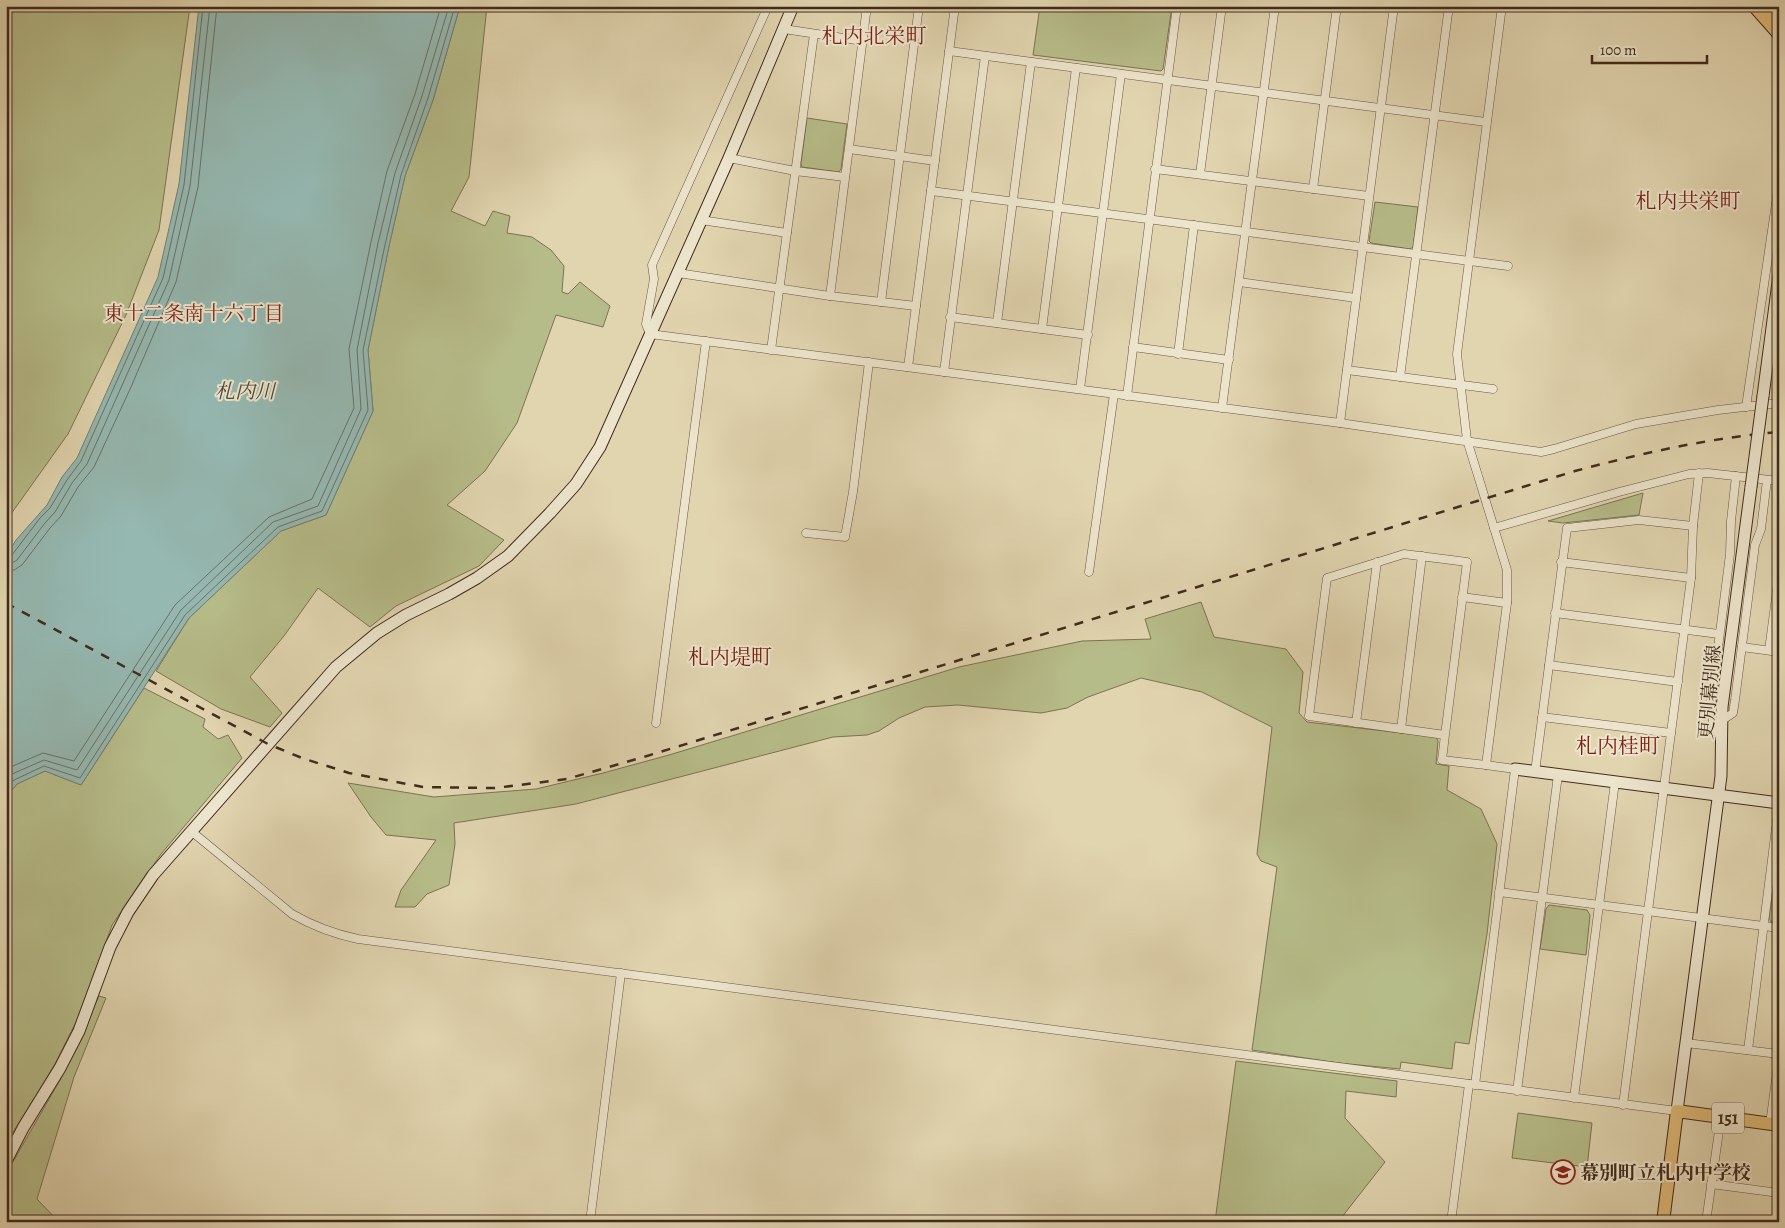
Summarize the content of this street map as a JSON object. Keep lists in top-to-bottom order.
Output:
{
  "streets": {
    "main road": ["151"],
    "street": ["更別幕別線"]
  },
  "crossings": [
    ["更別幕別線", "151"]
  ],
  "districts": [
    "札内北栄町",
    "札内共栄町",
    "東十二条南十六丁目",
    "札内堤町",
    "札内桂町"
  ],
  "water": ["札内川"],
  "places": {
    "school or university": ["幕別町立札内中学校"]
  },
  "scale_bar": "100 m"
}
